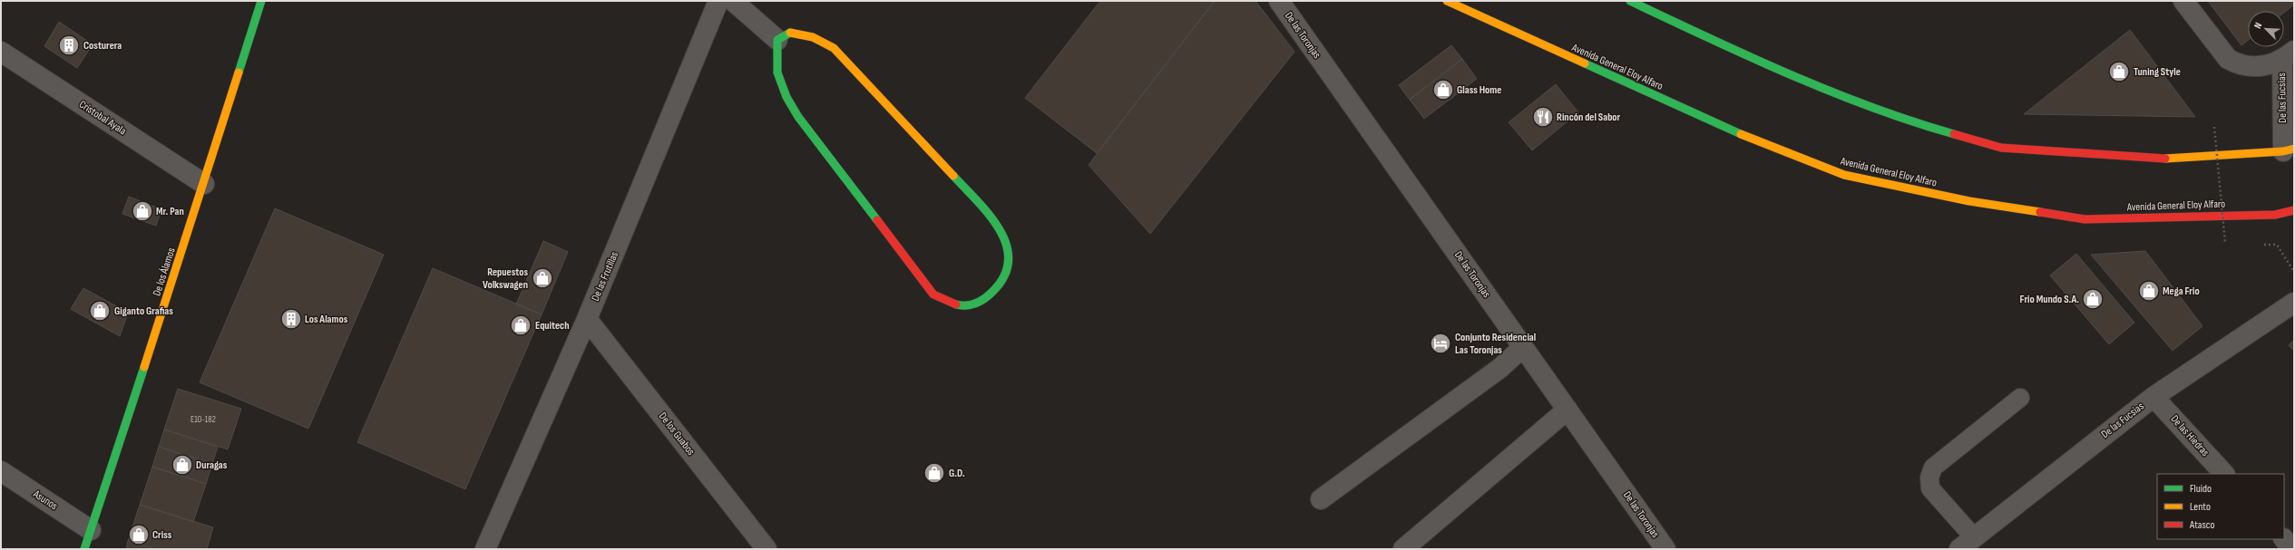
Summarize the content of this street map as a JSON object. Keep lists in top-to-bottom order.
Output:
{
  "streets": {
    "main road": ["Avenida General Eloy Alfaro", "De los Álamos"],
    "street": [
      "De las Toronjas",
      "De las Fucsias",
      "Cristobal Ayala",
      "De las Frutillas",
      "De los Guabos",
      "De las Hiedras",
      "Asunos"
    ]
  },
  "crossings": [
    ["De las Fucsias", "De las Hiedras"],
    ["Cristobal Ayala", "De los Álamos"],
    ["De los Álamos", "Asunos"],
    ["De las Frutillas", "De los Guabos"]
  ],
  "places": {
    "building": ["Costurera", "Los Alamos"],
    "shop": [
      "Tuning Style",
      "Glass Home",
      "Mr. Pan",
      "Repuestos Volkswagen",
      "Mega Frio",
      "Frio Mundo S.A.",
      "Giganto Grafias",
      "Equitech",
      "Duragas",
      "G.D.",
      "Criss"
    ],
    "restaurant": ["Rincón del Sabor"],
    "hotel": ["Conjunto Residencial Las Toronjas"]
  },
  "house_numbers": ["E10-182"],
  "legend": ["Fluido", "Lento", "Atasco"],
  "north": "top left"
}
